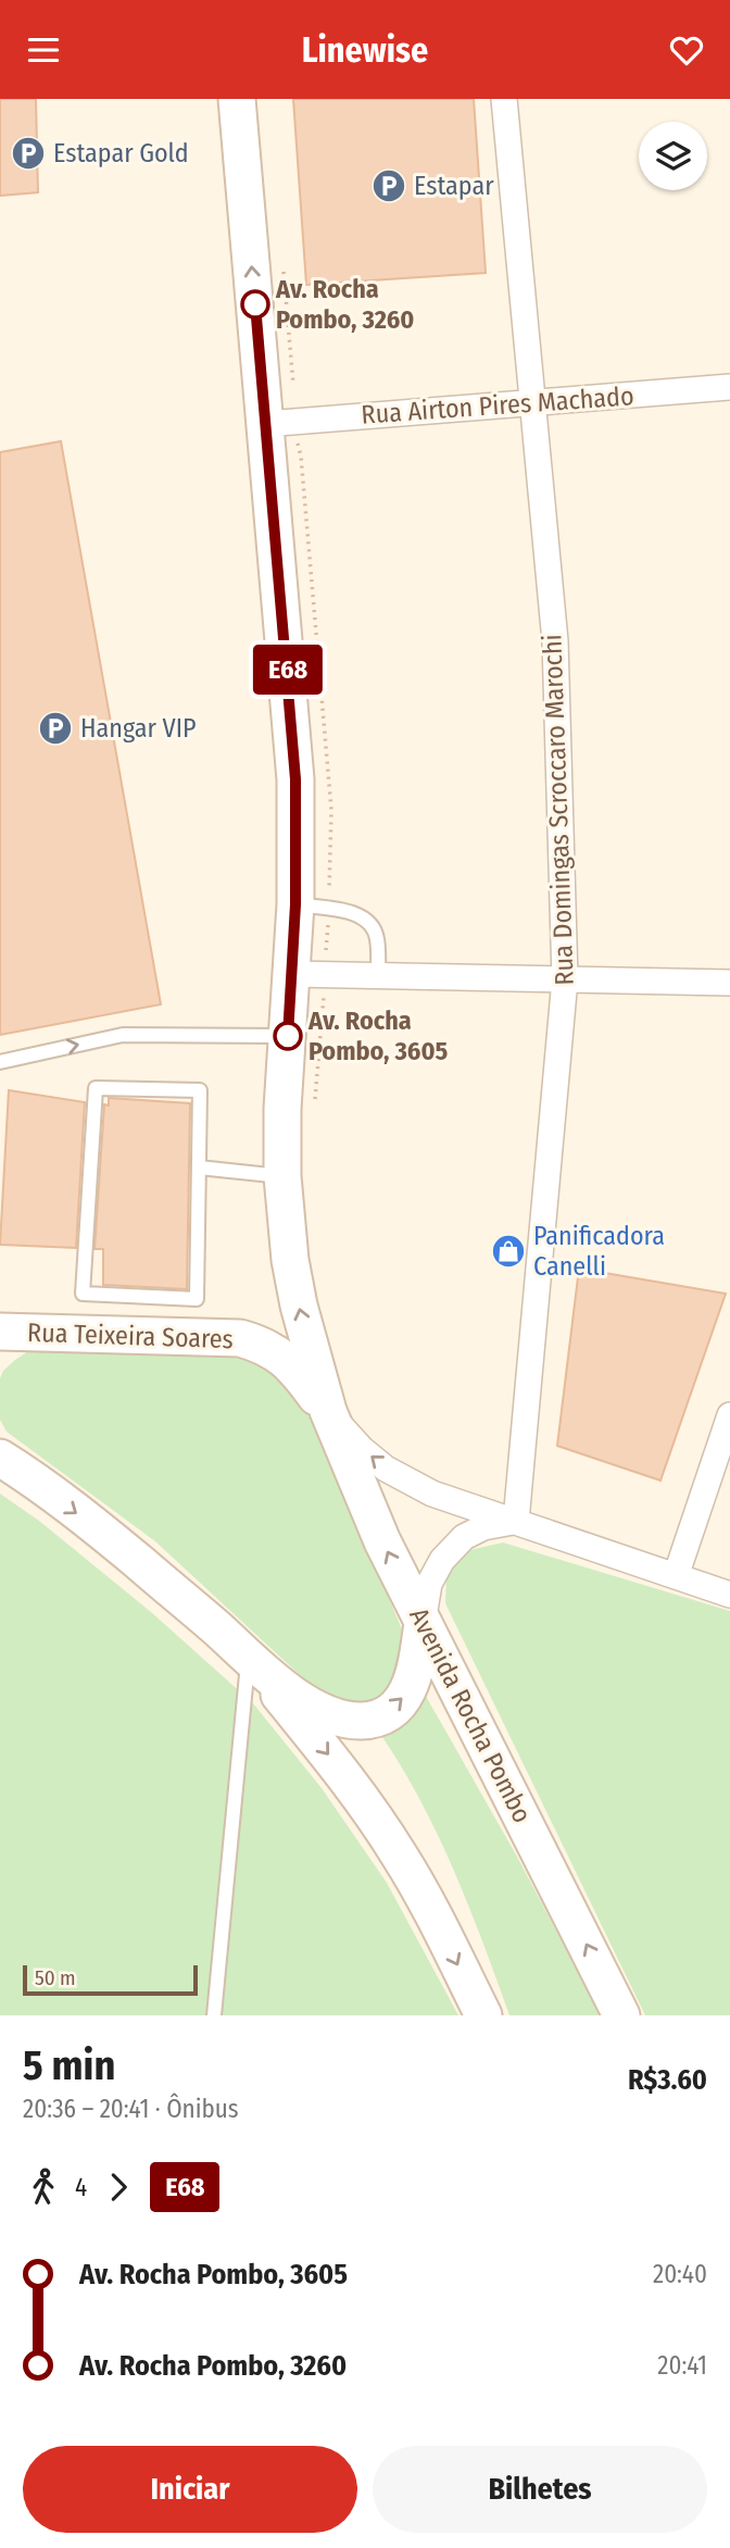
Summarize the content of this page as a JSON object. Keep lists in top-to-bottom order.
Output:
{
  "streets": {
    "main road": ["Rua Teixeira Soares", "Avenida Rocha Pombo"],
    "street": ["Rua Airton Pires Machado", "Rua Domingas Scroccaro Marochi"]
  },
  "crossings": [
    ["Rua Airton Pires Machado", "Rua Domingas Scroccaro Marochi"],
    ["Rua Domingas Scroccaro Marochi", "Rua Teixeira Soares"],
    ["Rua Teixeira Soares", "Avenida Rocha Pombo"]
  ],
  "places": {
    "parking": ["Estapar Gold", "Estapar", "Hangar VIP"],
    "other": ["Av. Rocha Pombo, 3260", "Av. Rocha Pombo, 3605"],
    "shop": ["Panificadora Canelli"]
  },
  "lines": ["bus line E68"],
  "scale_bar": "50 m",
  "page": {
    "header": "Linewise",
    "on_map": "E68",
    "scale": "50 m",
    "heading": ["5 min", "20:36 – 20:41 · Ônibus", "R$3.60"],
    "legs": ["4", "E68"],
    "list": [
      {
        "name": "Av. Rocha Pombo, 3605",
        "value": "20:40"
      },
      {
        "name": "Av. Rocha Pombo, 3260",
        "value": "20:41"
      }
    ],
    "buttons": ["Iniciar", "Bilhetes"]
  }
}
